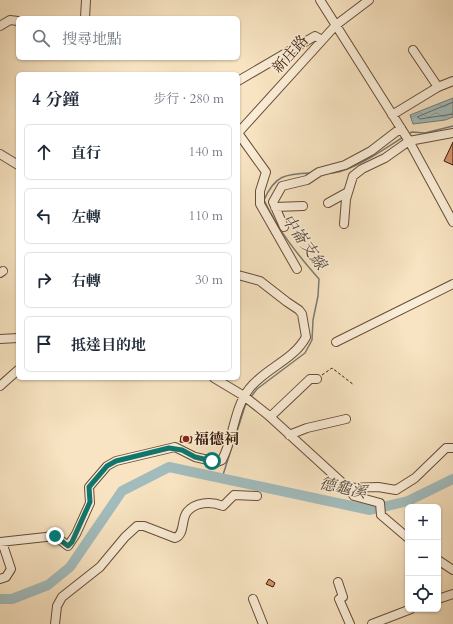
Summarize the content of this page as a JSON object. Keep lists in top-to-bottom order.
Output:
{
  "streets": {
    "street": ["新庄路"]
  },
  "water": ["中崙支線", "德龜溪"],
  "places": ["福德祠"],
  "page": {
    "search": "搜尋地點",
    "heading": ["4 分鐘", "步行 · 280 m"],
    "list": [
      ["直行", "140 m"],
      ["左轉", "110 m"],
      ["右轉", "30 m"],
      "抵達目的地"
    ],
    "map_buttons": ["+", "−"]
  }
}
